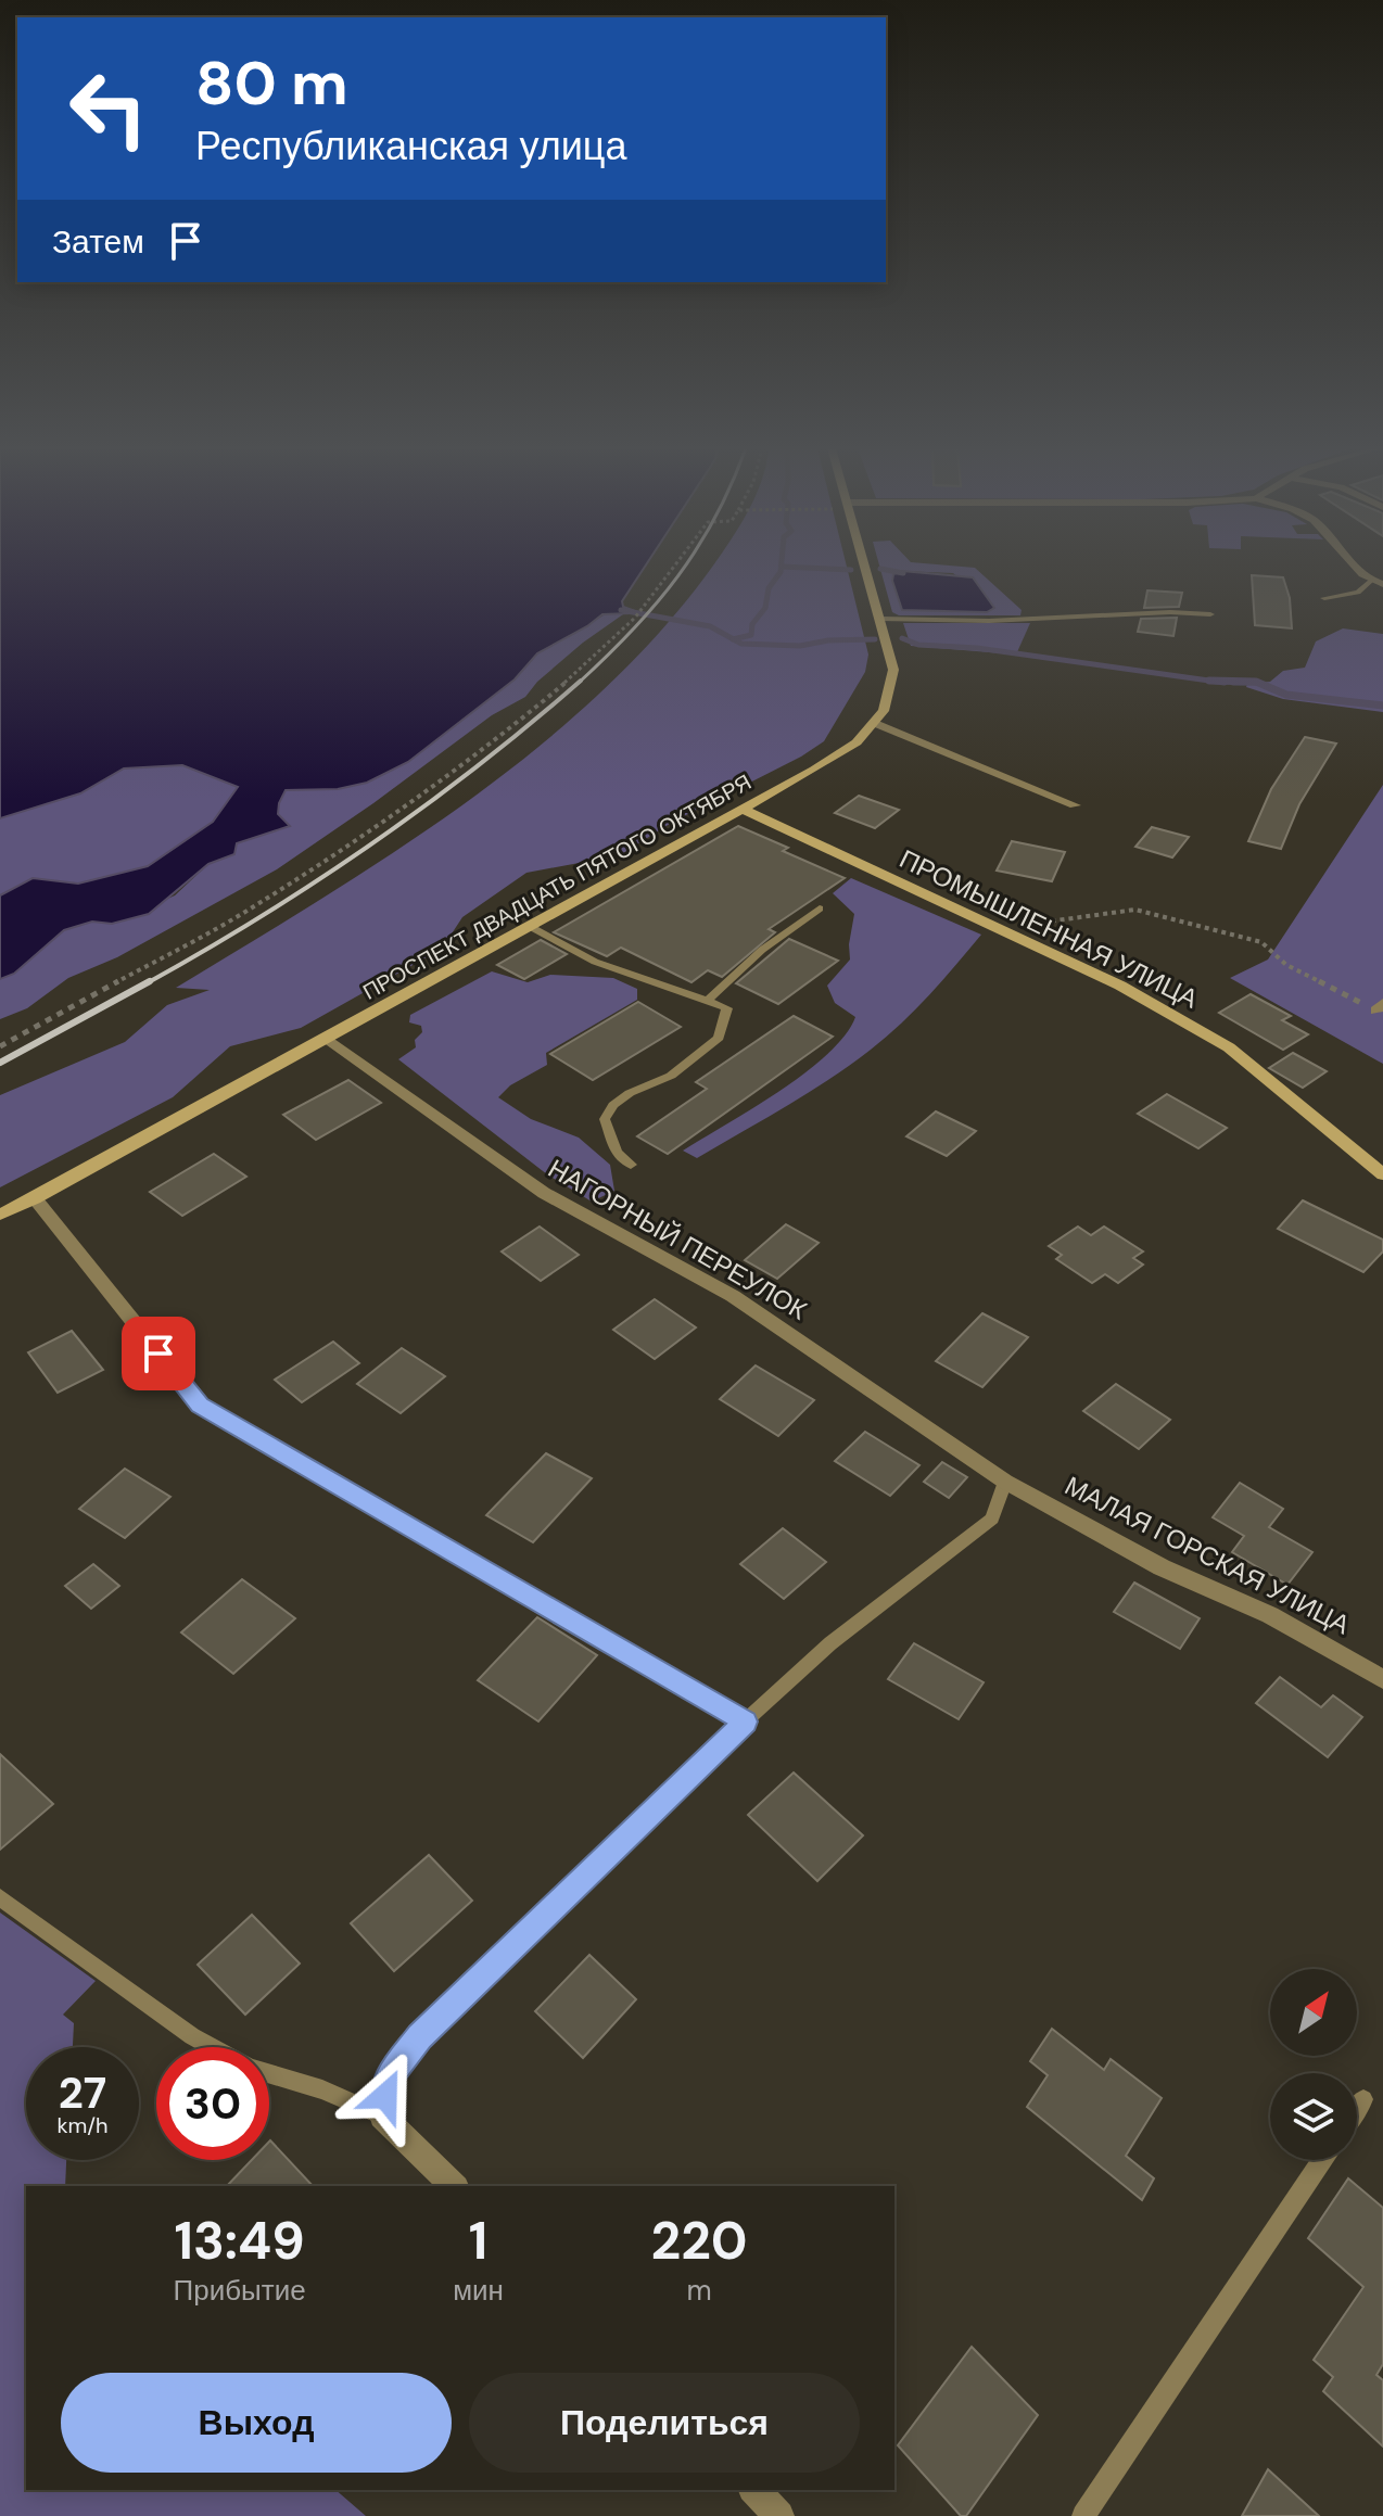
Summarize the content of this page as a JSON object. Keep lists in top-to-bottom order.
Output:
{
  "streets": {
    "street": [
      "ПРОСПЕКТ ДВАДЦАТЬ ПЯТОГО ОКТЯБРЯ",
      "ПРОМЫШЛЕННАЯ УЛИЦА",
      "НАГОРНЫЙ ПЕРЕУЛОК",
      "МАЛАЯ ГОРСКАЯ УЛИЦА"
    ]
  },
  "crossings": [
    ["ПРОСПЕКТ ДВАДЦАТЬ ПЯТОГО ОКТЯБРЯ", "ПРОМЫШЛЕННАЯ УЛИЦА"],
    ["ПРОСПЕКТ ДВАДЦАТЬ ПЯТОГО ОКТЯБРЯ", "НАГОРНЫЙ ПЕРЕУЛОК"],
    ["НАГОРНЫЙ ПЕРЕУЛОК", "МАЛАЯ ГОРСКАЯ УЛИЦА"]
  ],
  "north": "top right",
  "page": {
    "turn": ["80 m", "Республиканская улица"],
    "then": "Затем",
    "speed": "27 km/h",
    "limit": "30",
    "eta": [
      "13:49",
      "Прибытие",
      "1",
      "мин",
      "220",
      "m"
    ],
    "buttons": ["Выход", "Поделиться"]
  }
}
